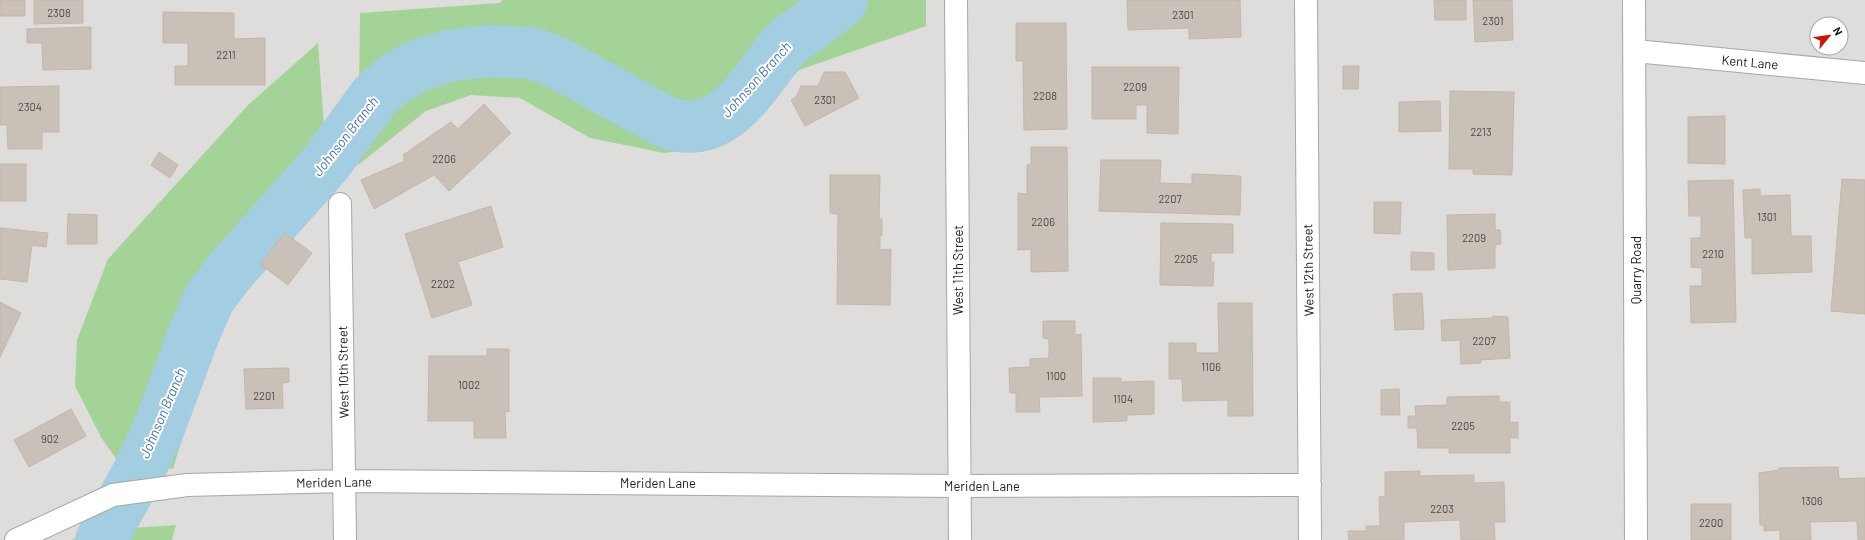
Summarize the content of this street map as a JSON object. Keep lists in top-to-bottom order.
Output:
{
  "streets": {
    "street": [
      "Kent Lane",
      "West 11th Street",
      "West 12th Street",
      "Quarry Road",
      "West 10th Street",
      "Meriden Lane"
    ]
  },
  "crossings": [
    ["Kent Lane", "Quarry Road"],
    ["West 11th Street", "Meriden Lane"],
    ["West 12th Street", "Meriden Lane"],
    ["West 10th Street", "Meriden Lane"]
  ],
  "water": ["Johnson Branch"],
  "house_numbers": [
    "2308",
    "2301",
    "2301",
    "2211",
    "2209",
    "2208",
    "2301",
    "2304",
    "2213",
    "2206",
    "2207",
    "1301",
    "2206",
    "2209",
    "2210",
    "2205",
    "2202",
    "2207",
    "1106",
    "1100",
    "1002",
    "2201",
    "1104",
    "2205",
    "902",
    "1306",
    "2203",
    "2200"
  ],
  "north": "top right"
}
